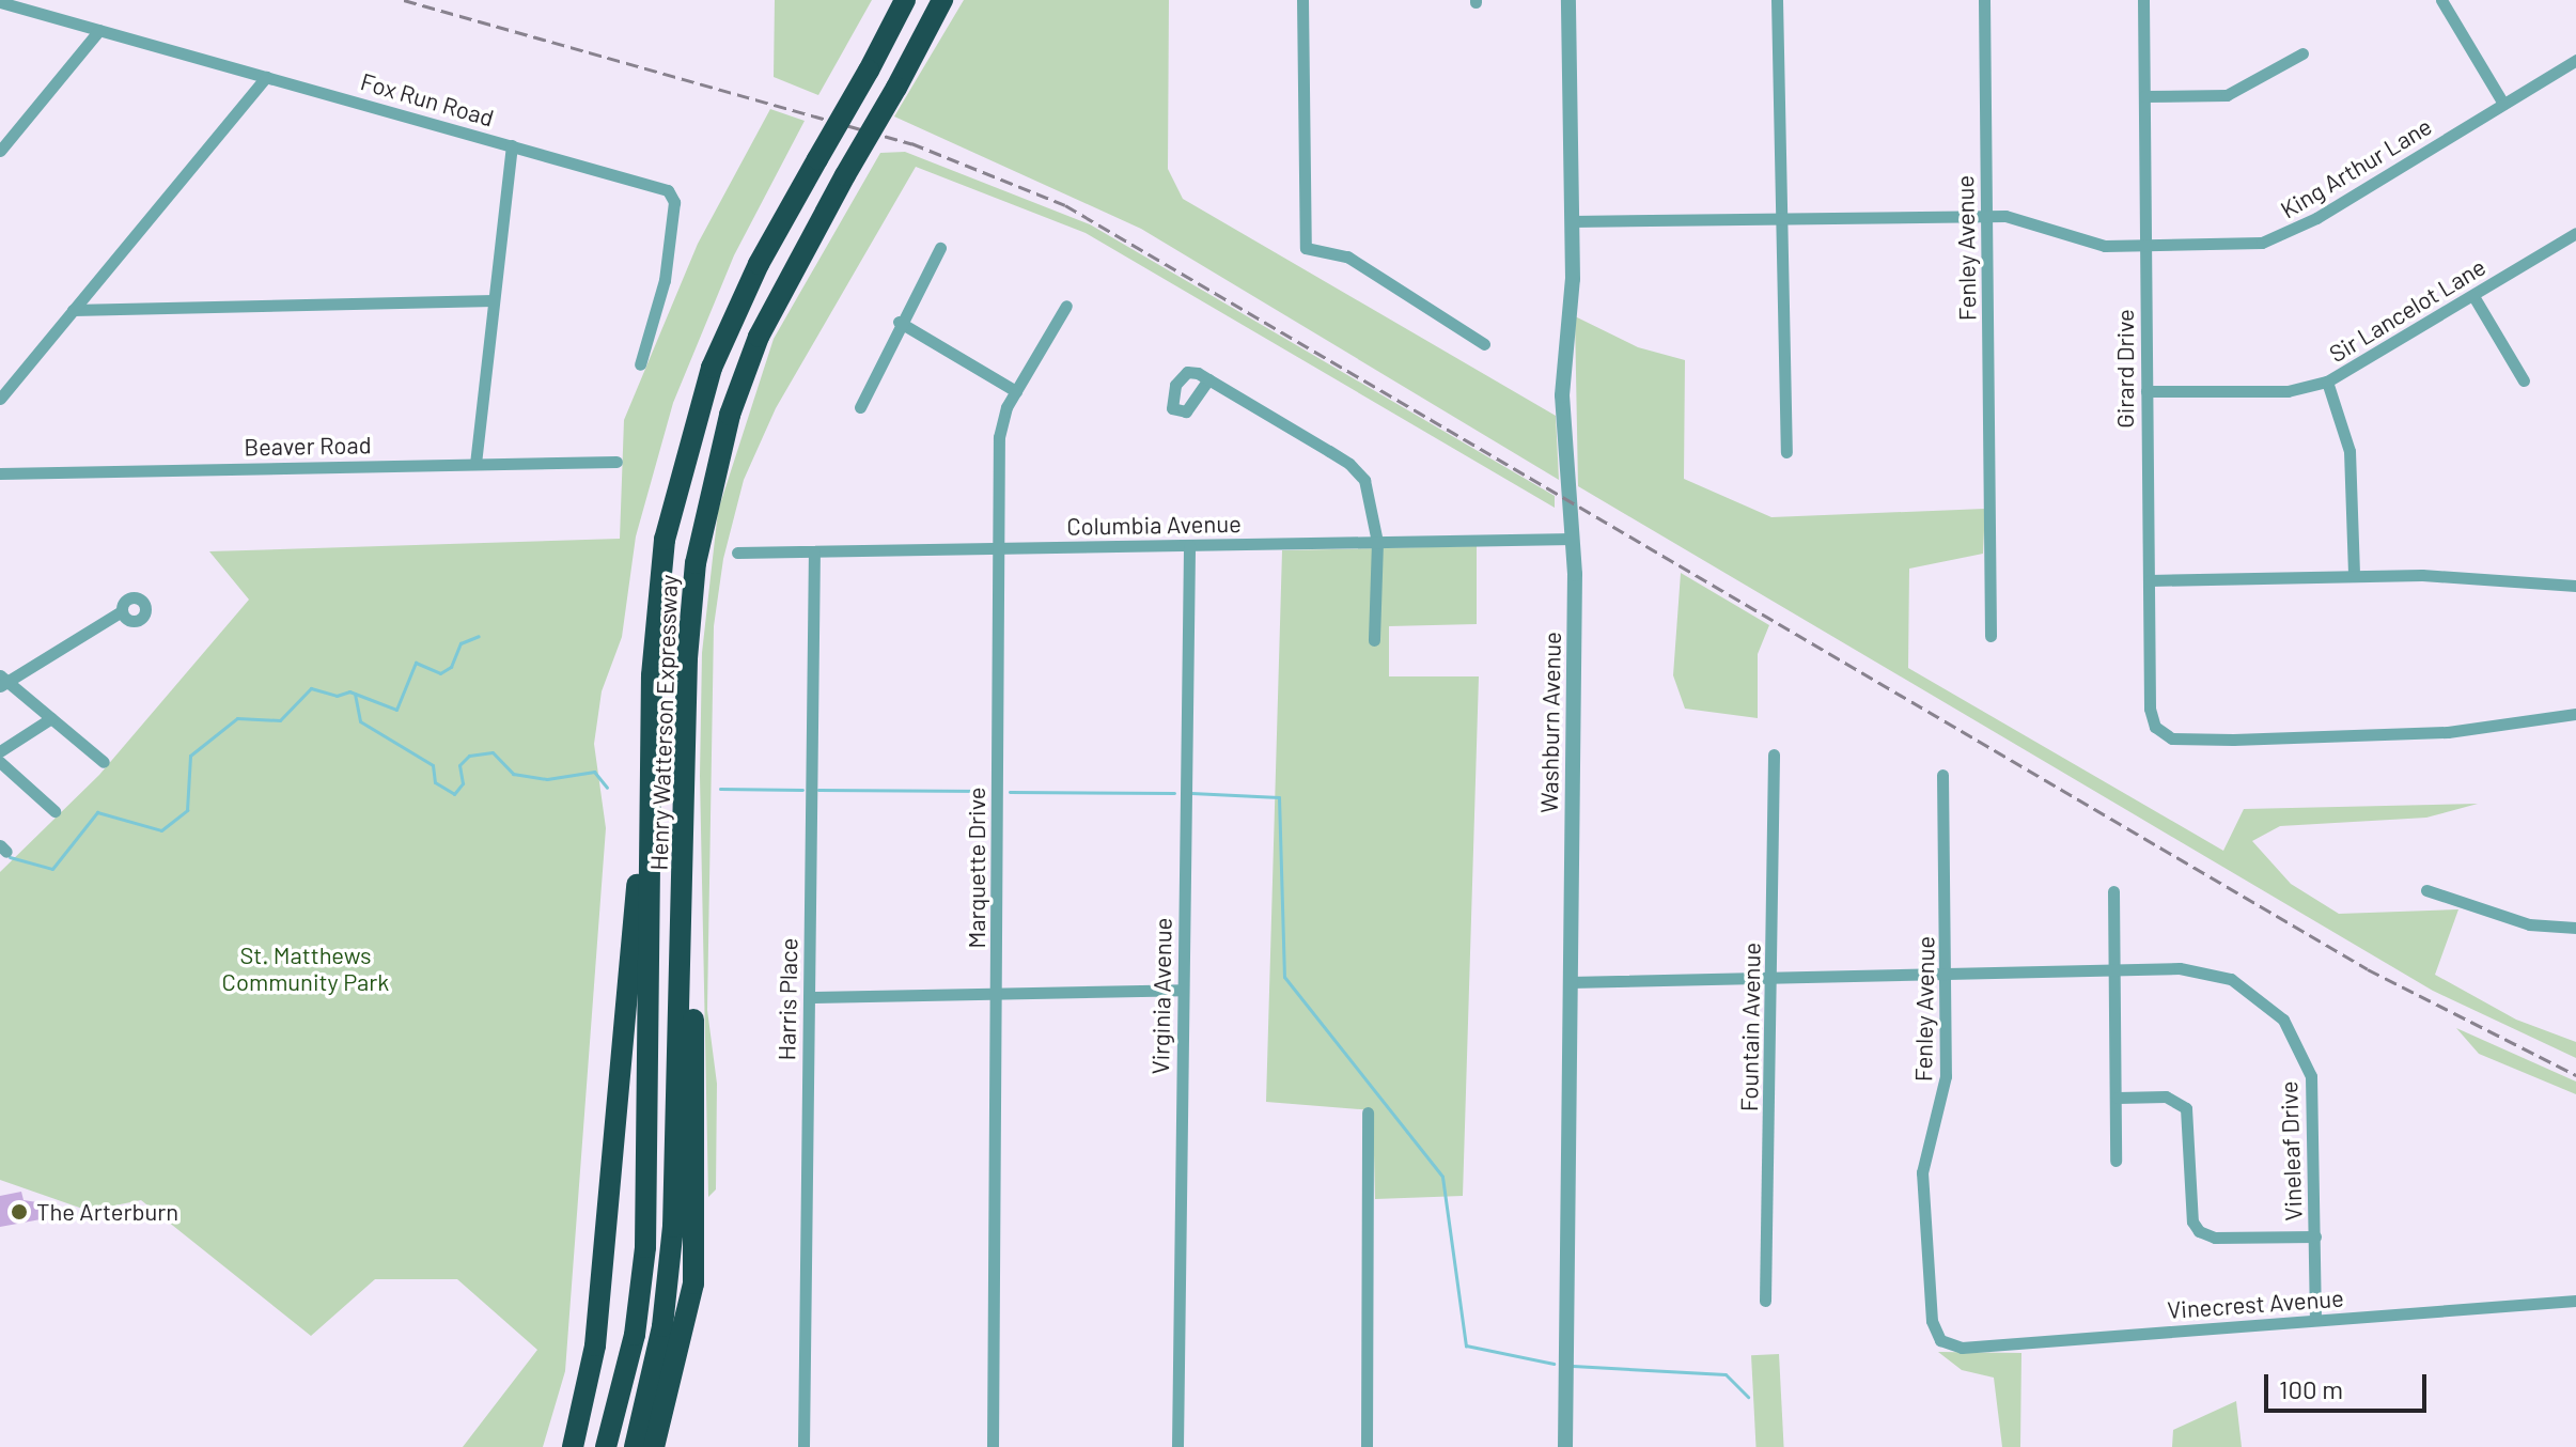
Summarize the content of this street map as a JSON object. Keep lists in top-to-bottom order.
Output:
{
  "streets": {
    "highway": ["Henry Watterson Expressway"],
    "street": [
      "Fox Run Road",
      "King Arthur Lane",
      "Fenley Avenue",
      "Sir Lancelot Lane",
      "Girard Drive",
      "Beaver Road",
      "Columbia Avenue",
      "Washburn Avenue",
      "Marquette Drive",
      "Virginia Avenue",
      "Harris Place",
      "Fountain Avenue",
      "Vineleaf Drive",
      "Vinecrest Avenue"
    ]
  },
  "crossings": [
    ["King Arthur Lane", "Fenley Avenue"],
    ["King Arthur Lane", "Girard Drive"],
    ["King Arthur Lane", "Washburn Avenue"],
    ["Fenley Avenue", "Vineleaf Drive"],
    ["Fenley Avenue", "Vinecrest Avenue"],
    ["Sir Lancelot Lane", "Girard Drive"],
    ["Columbia Avenue", "Washburn Avenue"],
    ["Columbia Avenue", "Marquette Drive"],
    ["Columbia Avenue", "Virginia Avenue"],
    ["Columbia Avenue", "Harris Place"],
    ["Washburn Avenue", "Vineleaf Drive"],
    ["Fountain Avenue", "Vineleaf Drive"],
    ["Vineleaf Drive", "Vinecrest Avenue"]
  ],
  "parks": ["St. Matthews Community Park"],
  "places": ["The Arterburn"],
  "scale_bar": "100 m"
}
